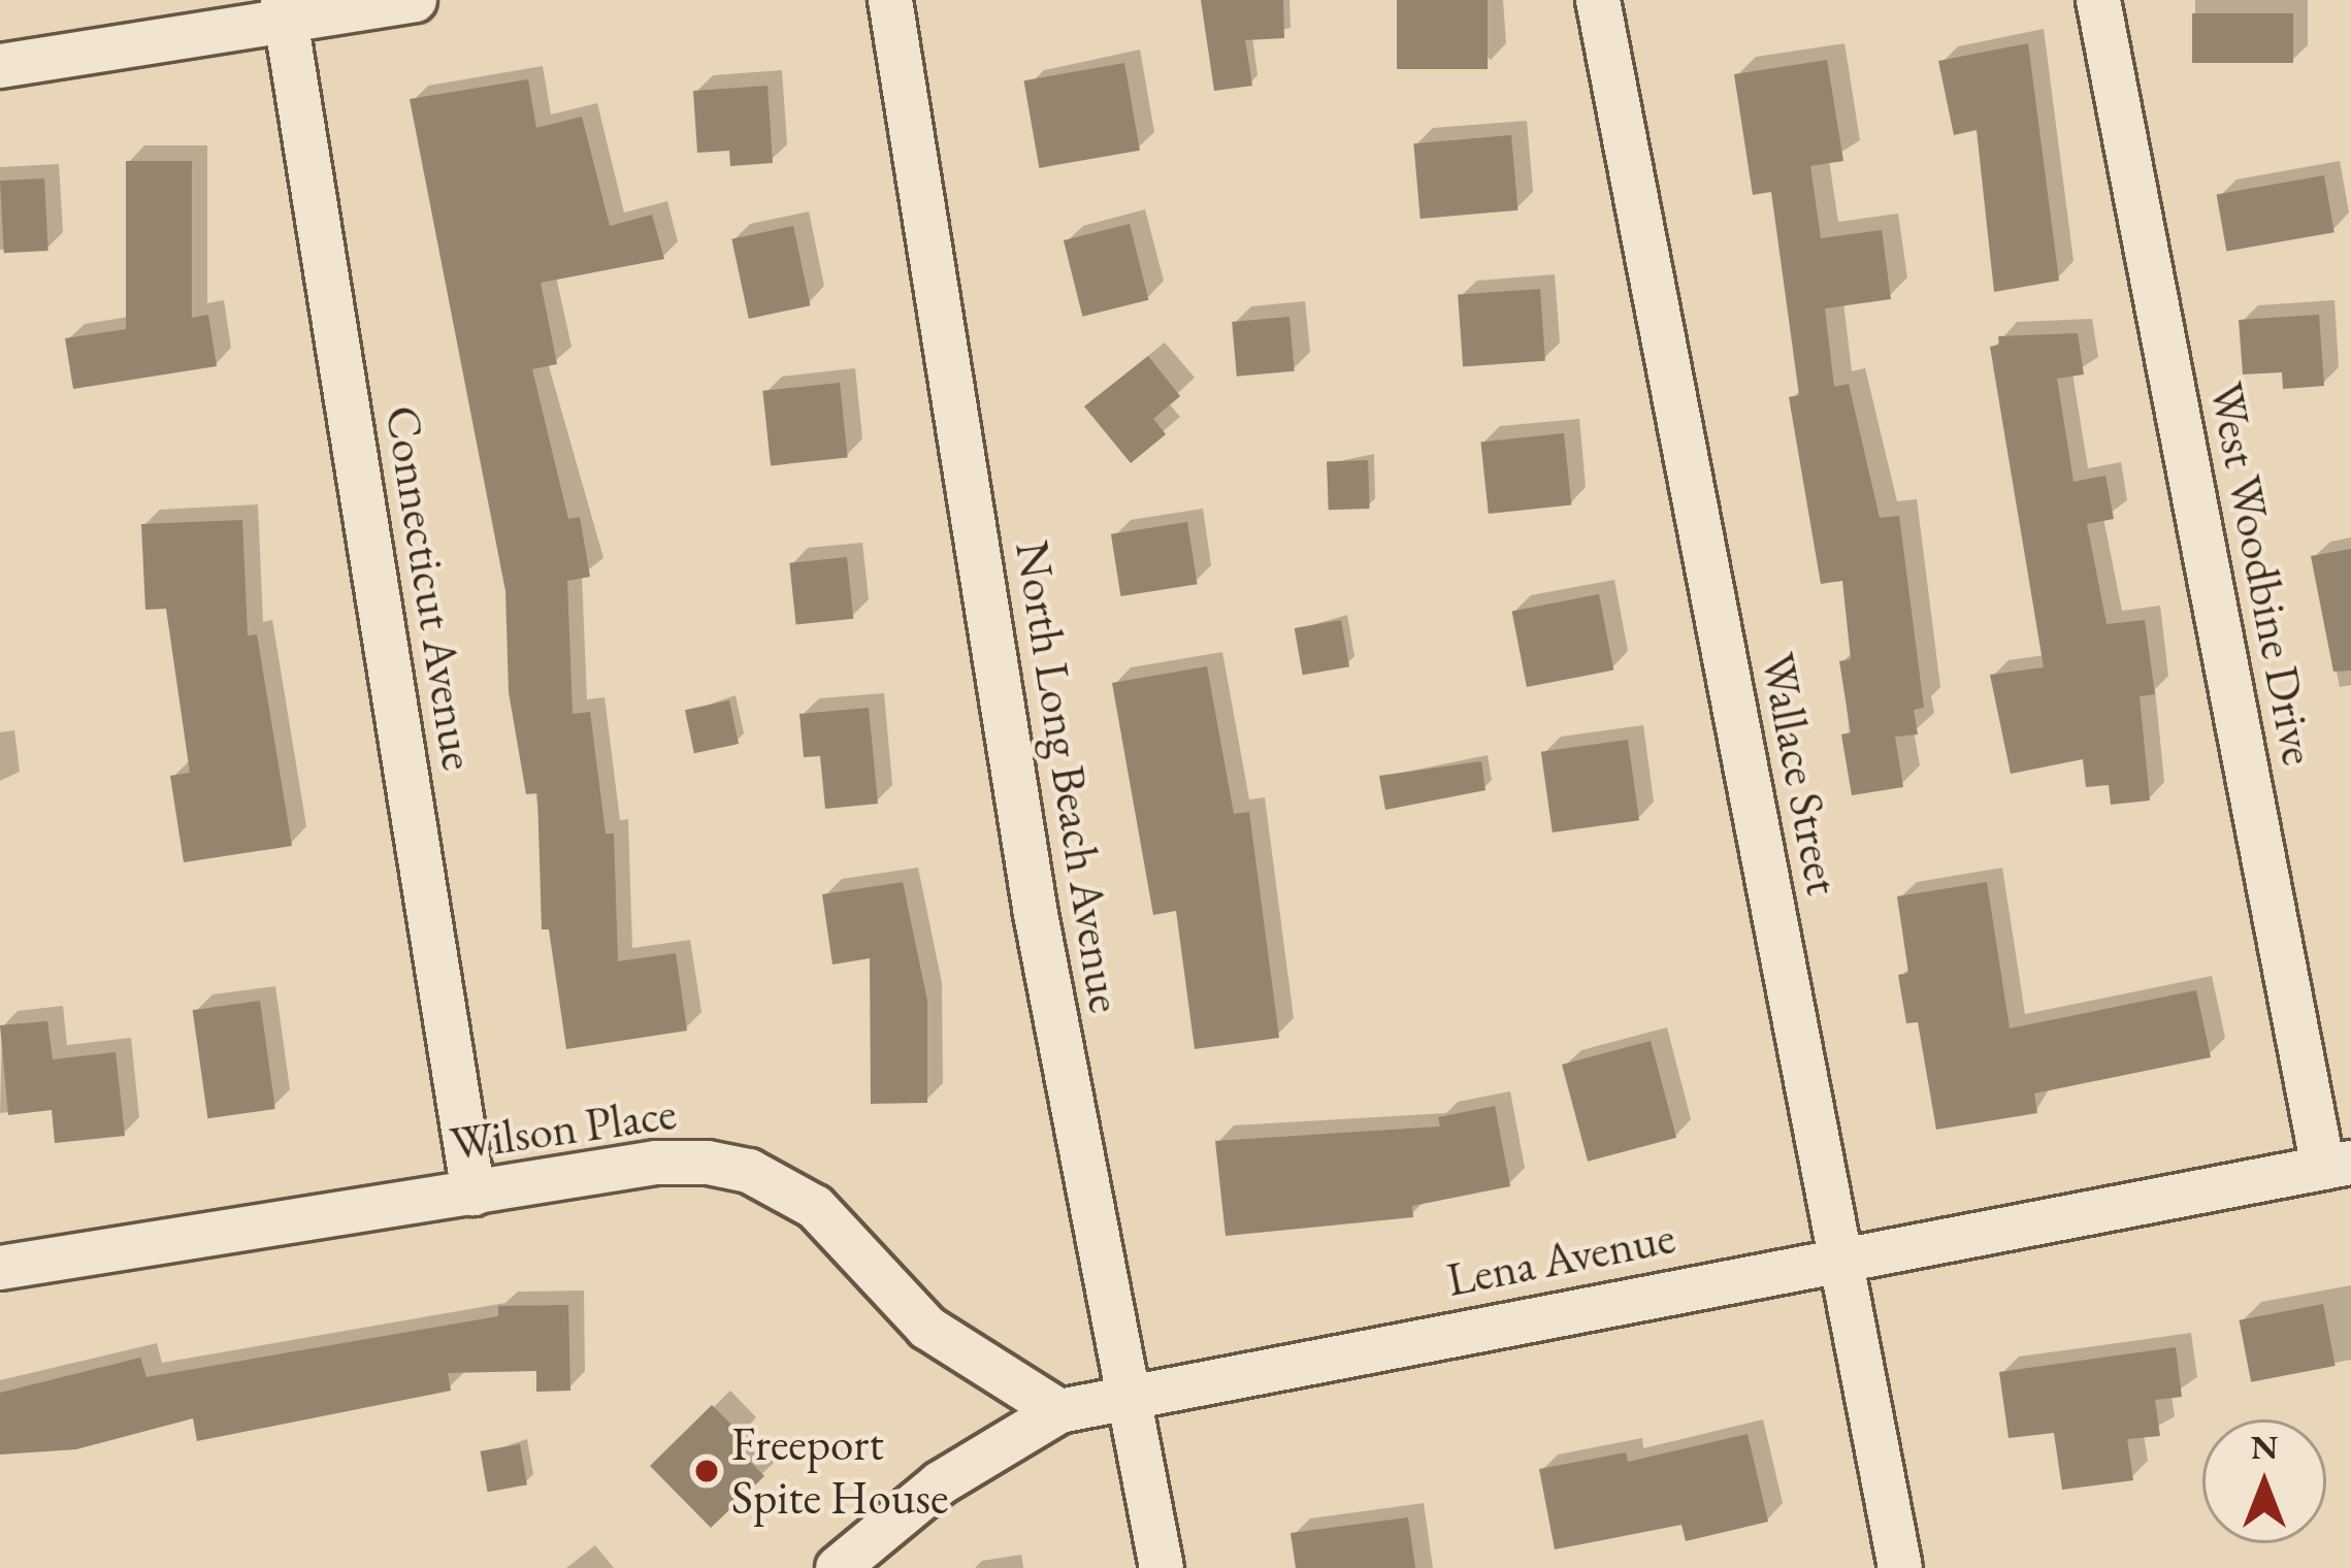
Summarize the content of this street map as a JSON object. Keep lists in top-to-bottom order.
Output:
{
  "streets": {
    "street": [
      "West Woodbine Drive",
      "Connecticut Avenue",
      "Wallace Street",
      "North Long Beach Avenue",
      "Wilson Place",
      "Lena Avenue"
    ]
  },
  "crossings": [
    ["West Woodbine Drive", "Lena Avenue"],
    ["Connecticut Avenue", "Wilson Place"],
    ["Wallace Street", "Lena Avenue"],
    ["North Long Beach Avenue", "Lena Avenue"],
    ["Wilson Place", "Lena Avenue"]
  ],
  "places": ["Freeport Spite House"],
  "north": "top"
}
